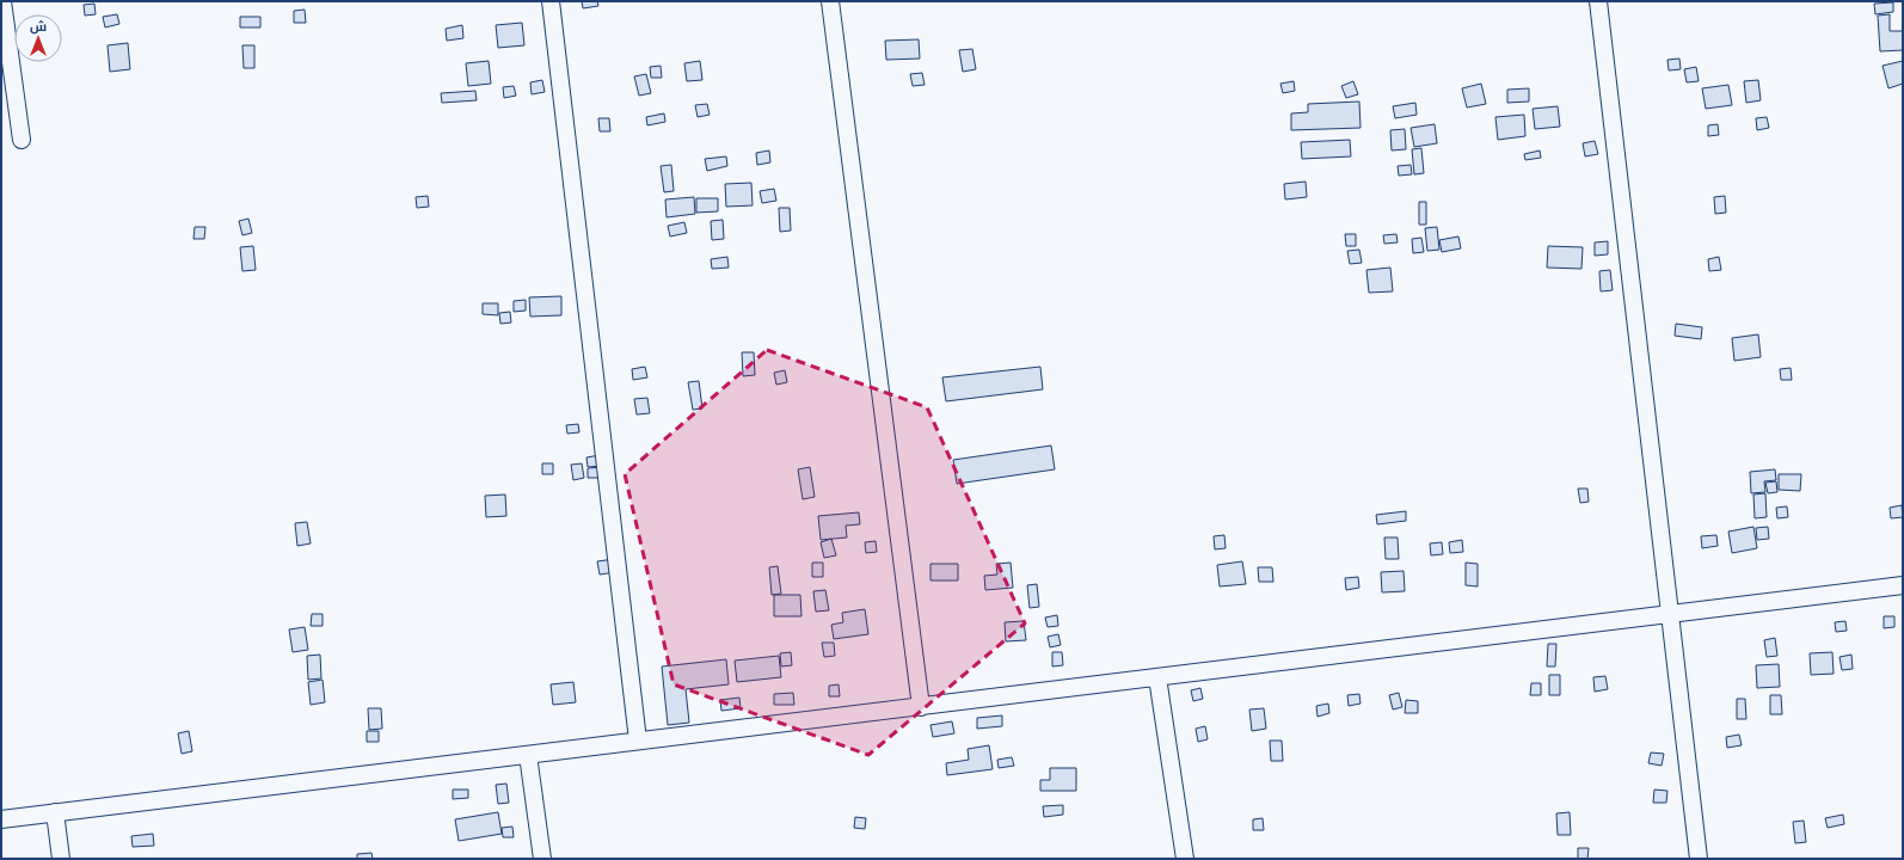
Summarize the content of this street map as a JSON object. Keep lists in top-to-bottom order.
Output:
{
  "north": "top"
}
